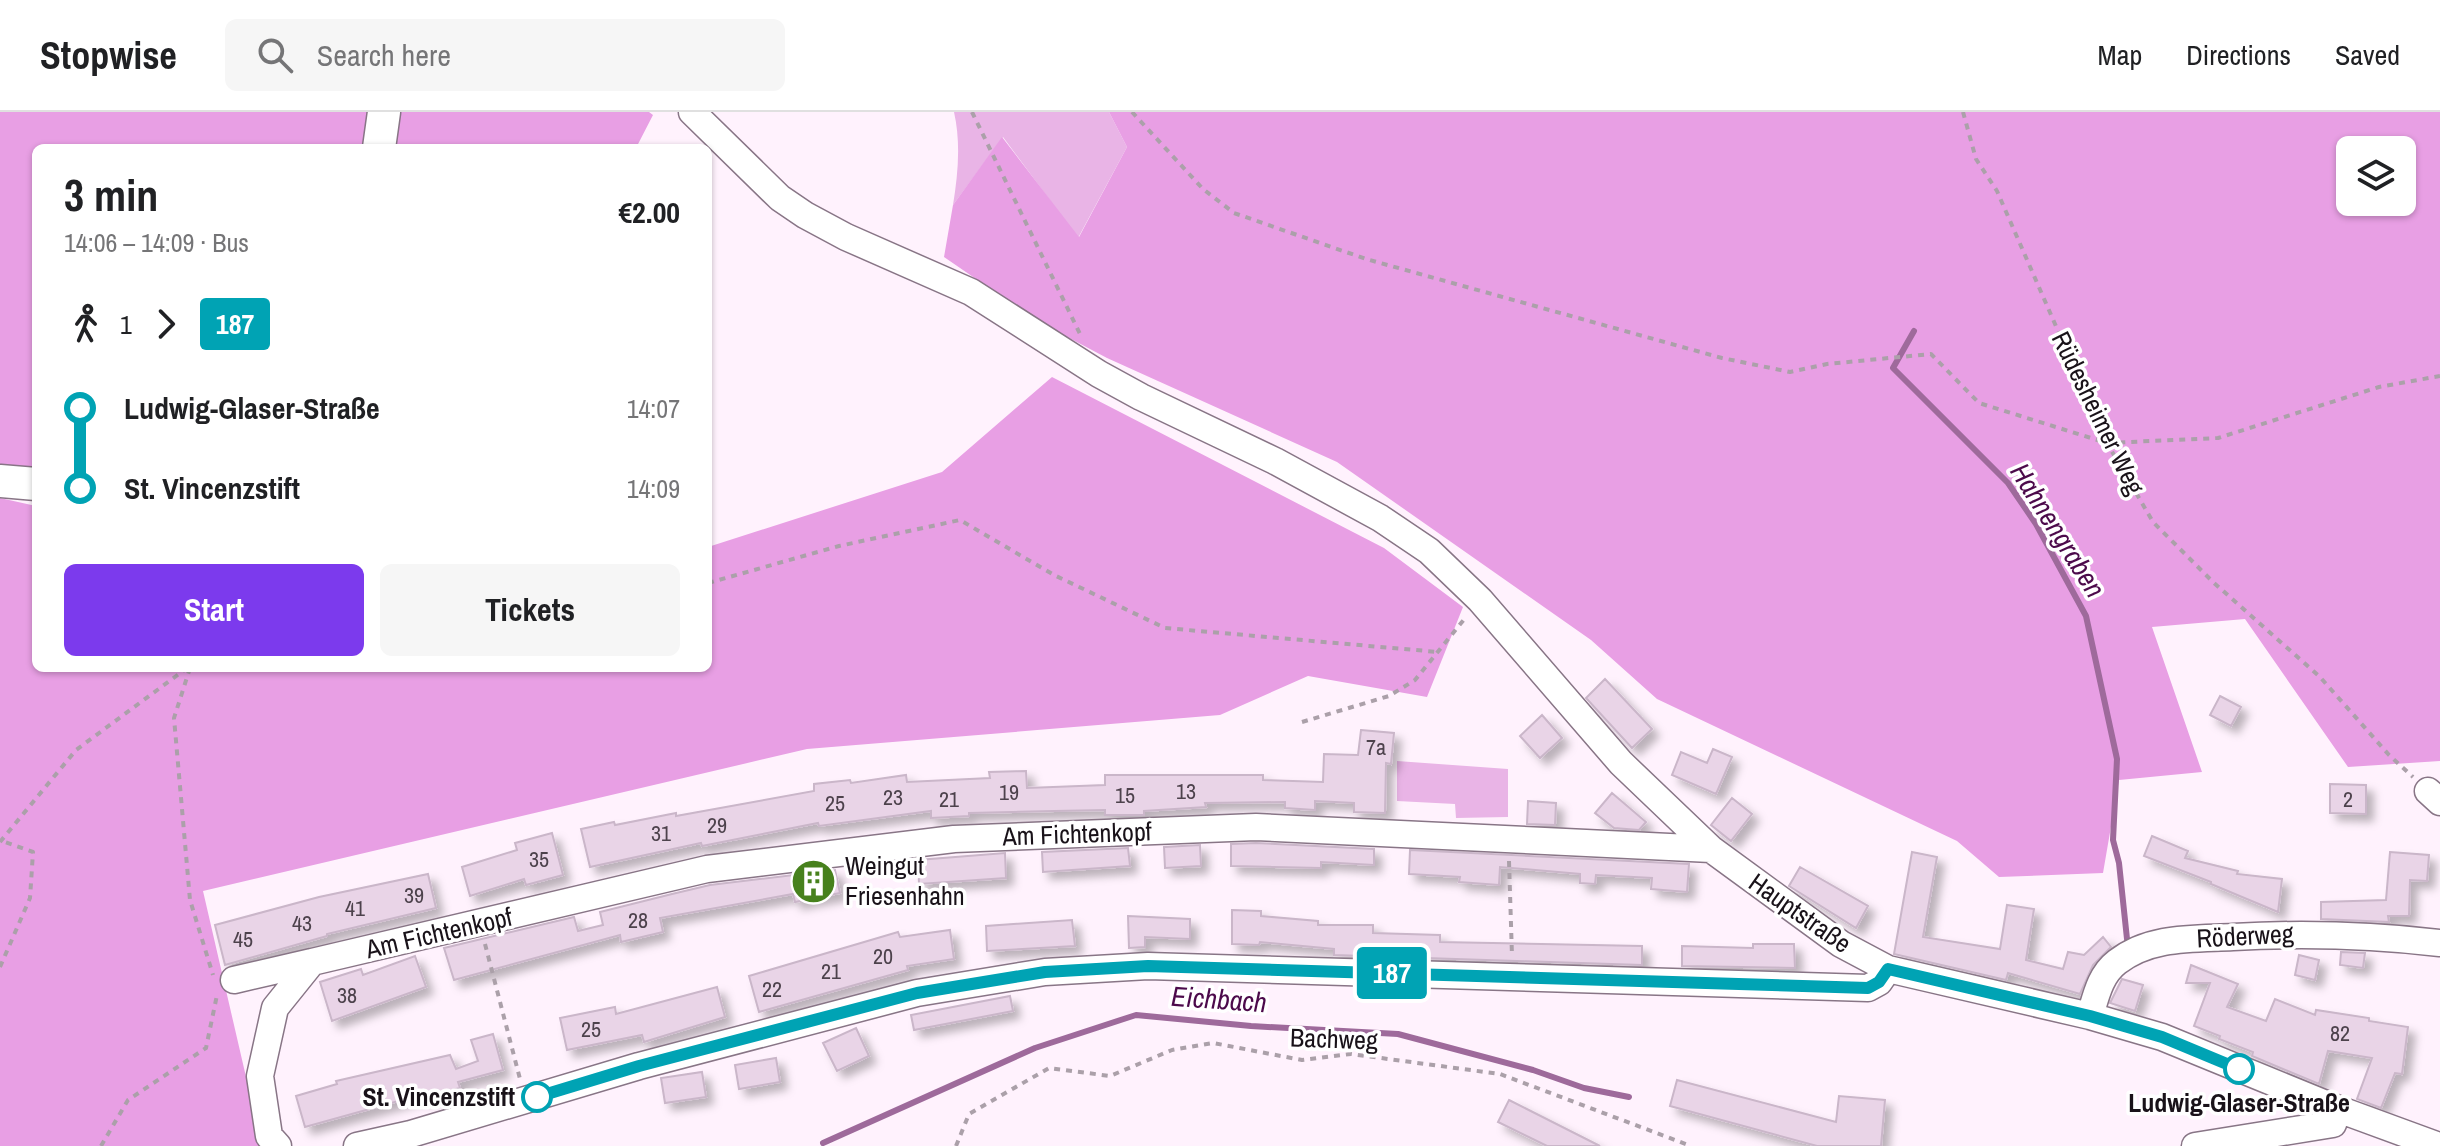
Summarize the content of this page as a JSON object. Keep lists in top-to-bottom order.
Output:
{
  "streets": {
    "street": ["Am Fichtenkopf", "Hauptstraße", "Röderweg"],
    "path": ["Rüdesheimer Weg", "Bachweg"]
  },
  "crossings": [
    ["Am Fichtenkopf", "Hauptstraße"],
    ["Hauptstraße", "Röderweg"]
  ],
  "water": ["Hahnengraben", "Eichbach"],
  "places": {
    "building": ["Weingut Friesenhahn"],
    "other": ["Ludwig-Glaser-Straße", "St. Vincenzstift"]
  },
  "lines": ["bus line 187"],
  "house_numbers": [
    "7a",
    "13",
    "19",
    "15",
    "23",
    "21",
    "2",
    "25",
    "29",
    "31",
    "35",
    "39",
    "41",
    "28",
    "43",
    "45",
    "20",
    "21",
    "22",
    "38",
    "25",
    "82"
  ],
  "page": {
    "header": "Stopwise",
    "search": "Search here",
    "nav": ["Map", "Directions", "Saved"],
    "on_map": "187",
    "heading": ["3 min", "14:06 – 14:09 · Bus", "€2.00"],
    "legs": ["1", "187"],
    "list": [
      {
        "name": "Ludwig-Glaser-Straße",
        "value": "14:07"
      },
      {
        "name": "St. Vincenzstift",
        "value": "14:09"
      }
    ],
    "buttons": ["Start", "Tickets"]
  }
}
